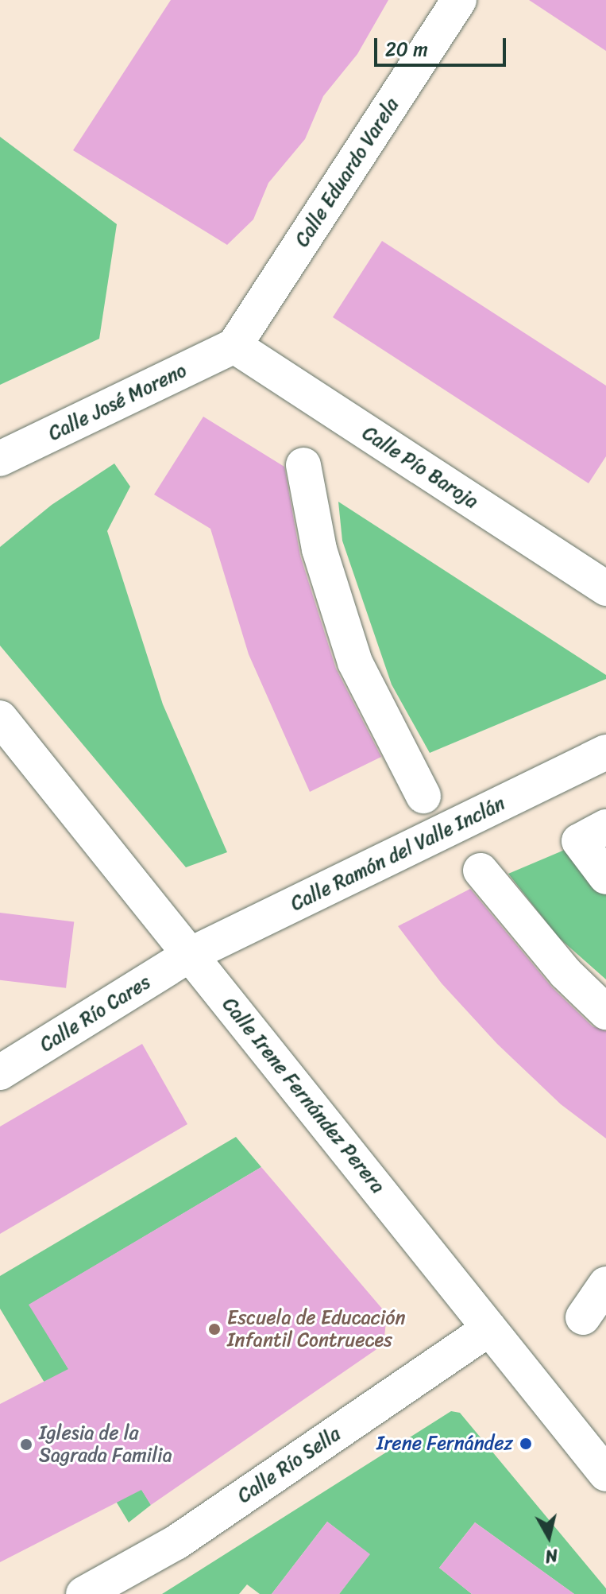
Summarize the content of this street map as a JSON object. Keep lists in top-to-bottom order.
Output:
{
  "streets": {
    "street": [
      "Calle Eduardo Varela",
      "Calle José Moreno",
      "Calle Pío Baroja",
      "Calle Ramón del Valle Inclán",
      "Calle Río Cares",
      "Calle Irene Fernández Perera",
      "Calle Río Sella"
    ]
  },
  "crossings": [
    ["Calle Eduardo Varela", "Calle José Moreno"],
    ["Calle Eduardo Varela", "Calle Pío Baroja"],
    ["Calle José Moreno", "Calle Pío Baroja"],
    ["Calle Ramón del Valle Inclán", "Calle Río Cares"],
    ["Calle Ramón del Valle Inclán", "Calle Irene Fernández Perera"],
    ["Calle Río Cares", "Calle Irene Fernández Perera"],
    ["Calle Irene Fernández Perera", "Calle Río Sella"]
  ],
  "places": ["Escuela de Educación Infantil Contrueces", "Irene Fernández", "Iglesia de la Sagrada Familia"],
  "scale_bar": "20 m",
  "north": "bottom"
}
